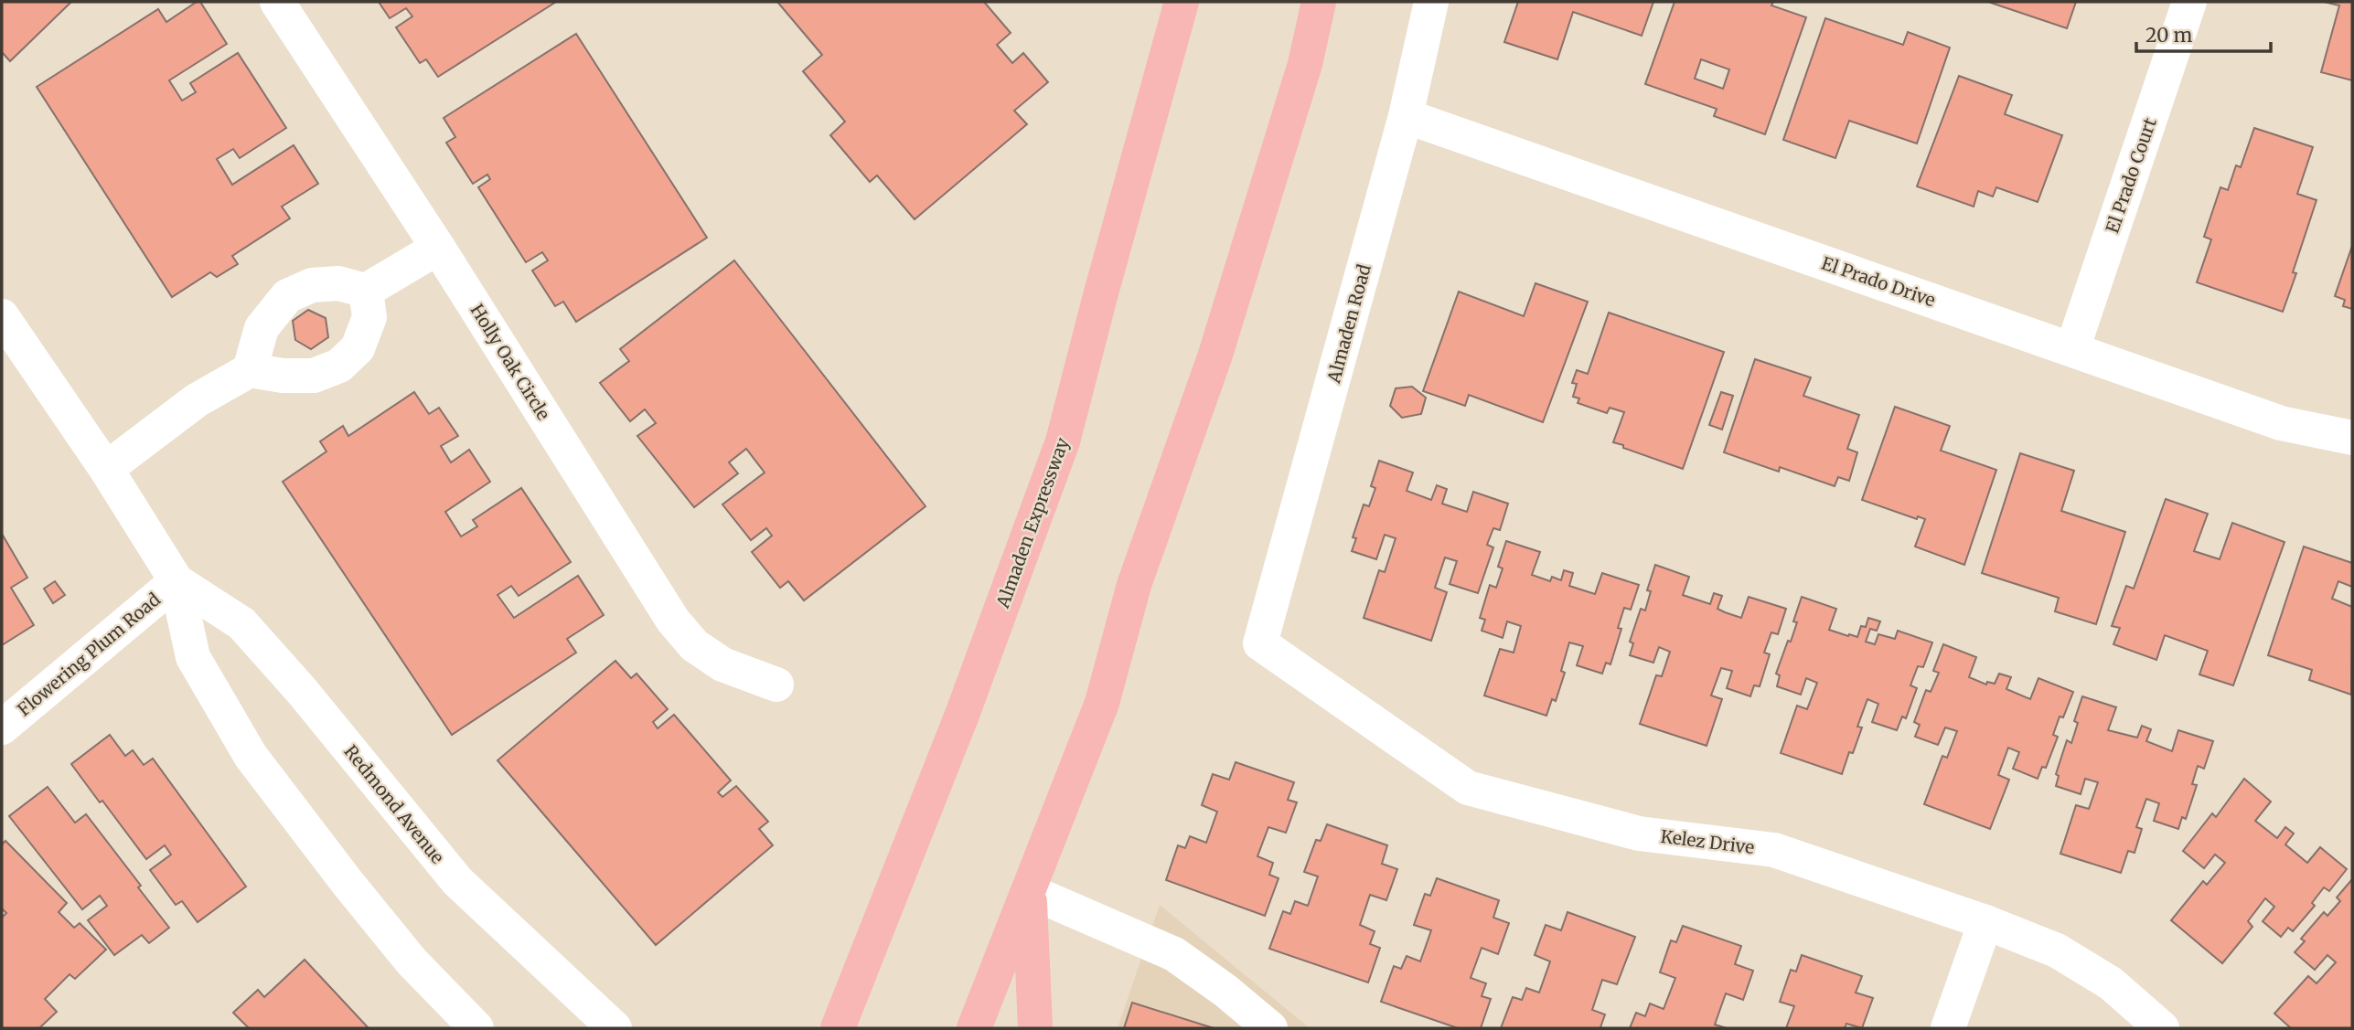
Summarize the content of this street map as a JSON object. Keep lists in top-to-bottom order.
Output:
{
  "streets": {
    "main road": ["Almaden Expressway"],
    "street": [
      "El Prado Court",
      "El Prado Drive",
      "Almaden Road",
      "Holly Oak Circle",
      "Flowering Plum Road",
      "Redmond Avenue",
      "Kelez Drive"
    ]
  },
  "crossings": [
    ["El Prado Court", "El Prado Drive"],
    ["El Prado Drive", "Almaden Road"],
    ["Almaden Road", "Kelez Drive"],
    ["Flowering Plum Road", "Redmond Avenue"]
  ],
  "scale_bar": "20 m"
}
